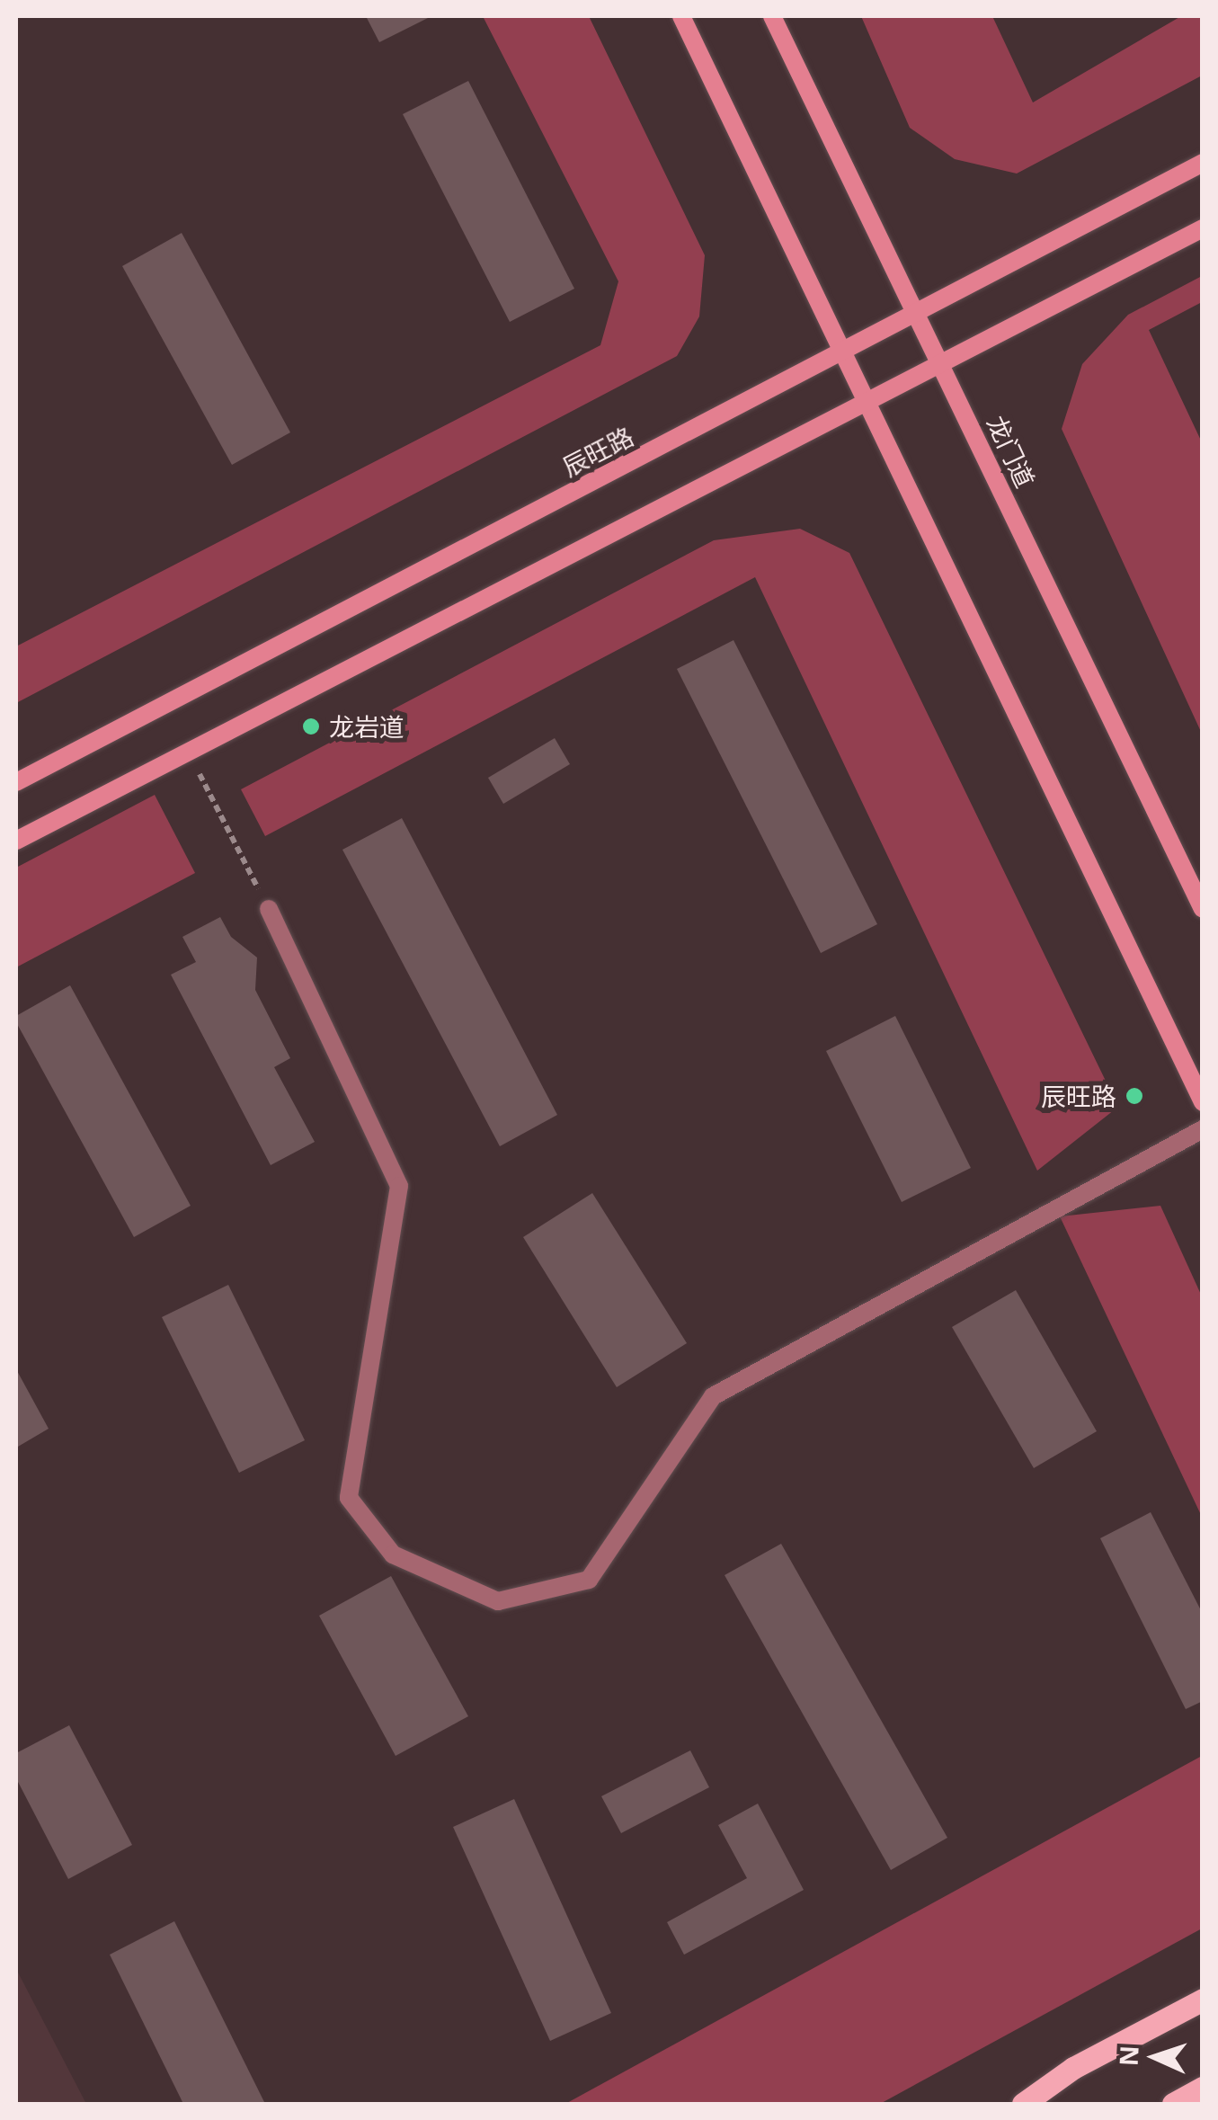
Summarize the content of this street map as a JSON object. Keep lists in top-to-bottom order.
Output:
{
  "streets": {
    "street": ["辰旺路", "龙门道"]
  },
  "crossings": [
    ["辰旺路", "龙门道"]
  ],
  "places": ["龙岩道", "辰旺路"],
  "north": "left"
}
